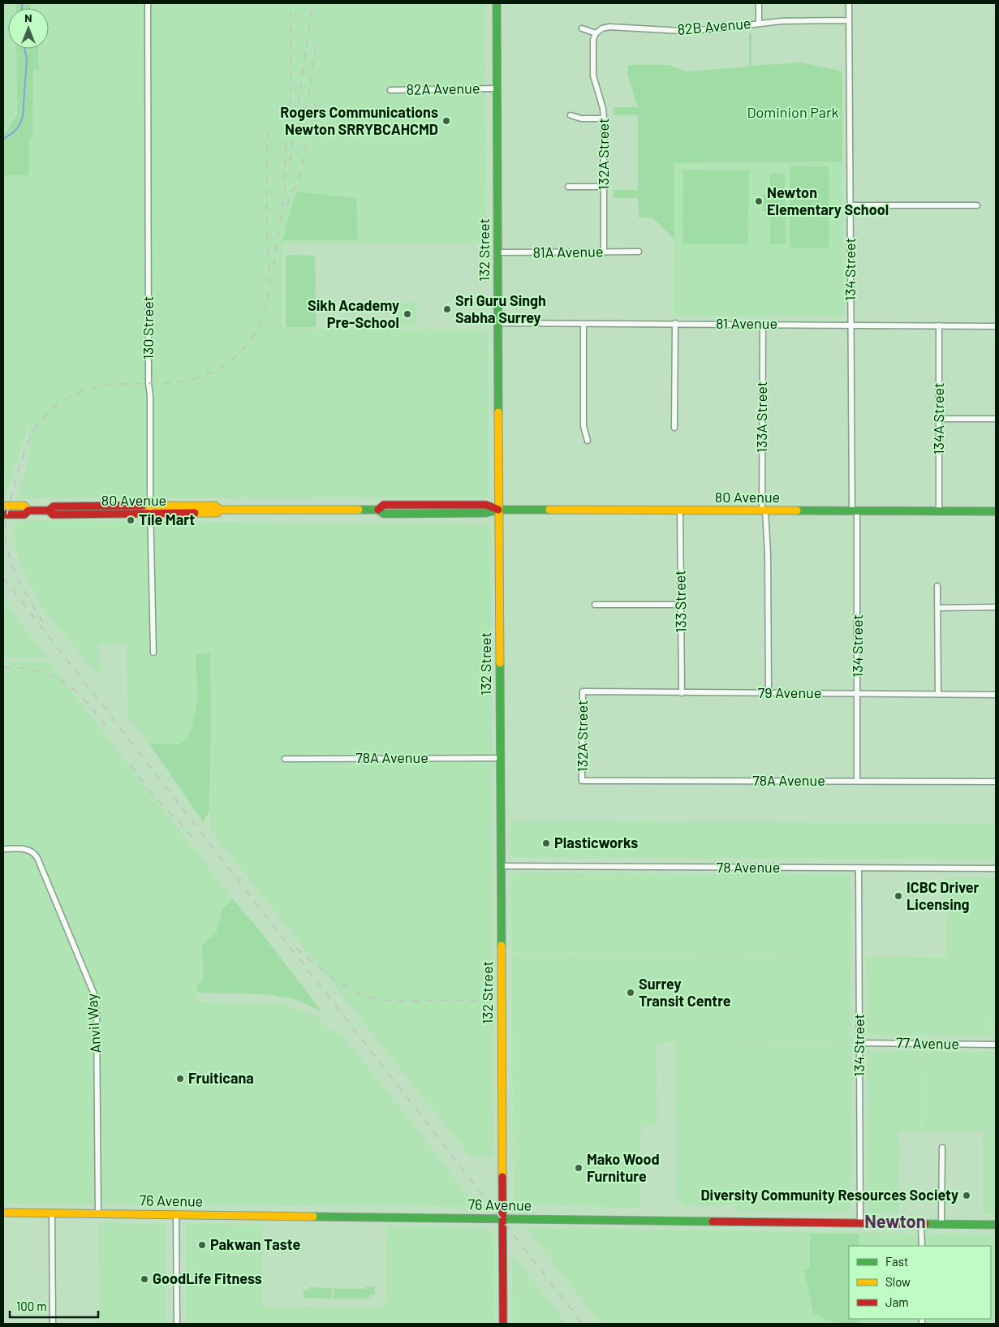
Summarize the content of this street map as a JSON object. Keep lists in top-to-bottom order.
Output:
{
  "streets": {
    "main road": ["132 Street", "80 Avenue", "76 Avenue"],
    "street": [
      "82B Avenue",
      "82A Avenue",
      "132A Street",
      "81A Avenue",
      "134 Street",
      "81 Avenue",
      "130 Street",
      "133A Street",
      "134A Street",
      "133 Street",
      "79 Avenue",
      "78A Avenue",
      "78 Avenue",
      "Anvil Way",
      "77 Avenue"
    ]
  },
  "crossings": [
    ["82B Avenue", "132A Street"],
    ["82B Avenue", "134 Street"],
    ["82A Avenue", "132 Street"],
    ["132A Street", "81A Avenue"],
    ["132A Street", "79 Avenue"],
    ["132A Street", "78A Avenue"],
    ["132 Street", "81A Avenue"],
    ["132 Street", "81 Avenue"],
    ["132 Street", "80 Avenue"],
    ["132 Street", "78A Avenue"],
    ["132 Street", "78 Avenue"],
    ["132 Street", "76 Avenue"],
    ["134 Street", "81 Avenue"],
    ["134 Street", "80 Avenue"],
    ["134 Street", "79 Avenue"],
    ["134 Street", "78A Avenue"],
    ["134 Street", "78 Avenue"],
    ["134 Street", "77 Avenue"],
    ["134 Street", "76 Avenue"],
    ["81 Avenue", "133A Street"],
    ["81 Avenue", "134A Street"],
    ["130 Street", "80 Avenue"],
    ["133A Street", "80 Avenue"],
    ["133A Street", "79 Avenue"],
    ["134A Street", "80 Avenue"],
    ["80 Avenue", "133 Street"],
    ["133 Street", "79 Avenue"],
    ["Anvil Way", "76 Avenue"]
  ],
  "districts": ["Newton"],
  "parks": ["Dominion Park"],
  "places": [
    "Rogers Communications Newton SRRYBCAHCMD",
    "Newton Elementary School",
    "Sri Guru Singh Sabha Surrey",
    "Sikh Academy Pre-School",
    "Tile Mart",
    "Plasticworks",
    "ICBC Driver Licensing",
    "Surrey Transit Centre",
    "Fruiticana",
    "Mako Wood Furniture",
    "Diversity Community Resources Society",
    "Pakwan Taste",
    "GoodLife Fitness"
  ],
  "legend": ["Fast", "Slow", "Jam"],
  "scale_bar": "100 m",
  "north": "top"
}
